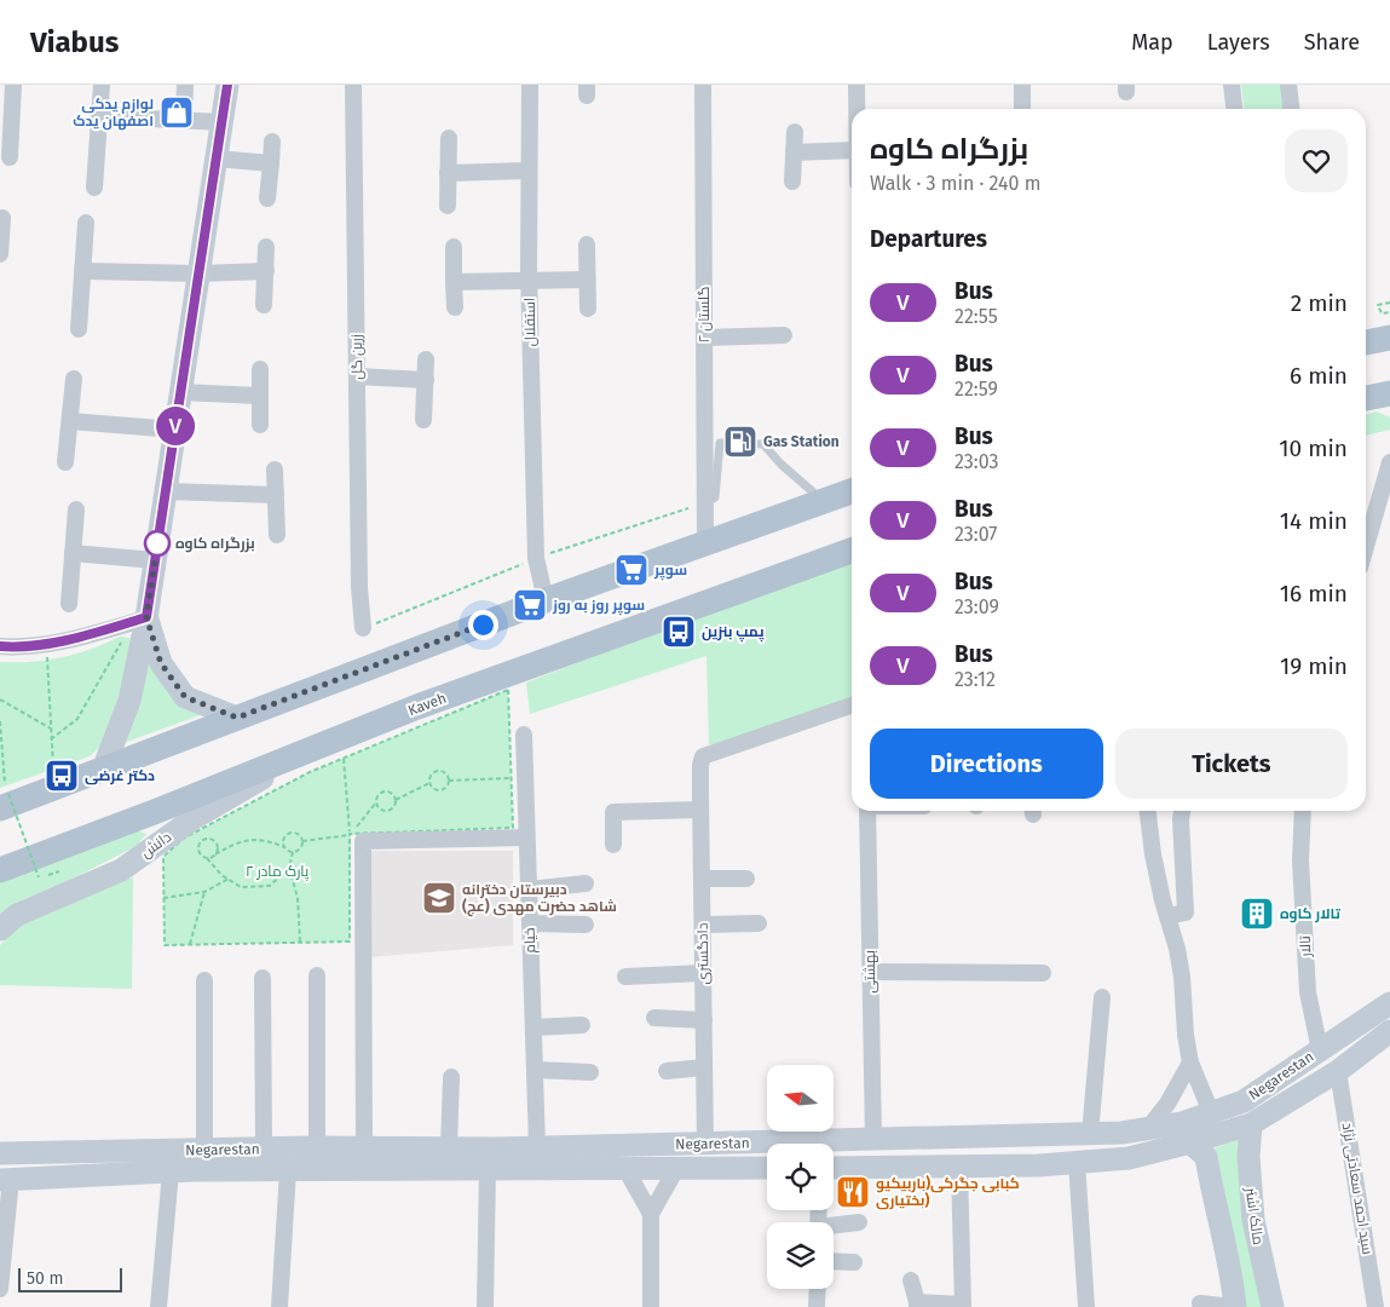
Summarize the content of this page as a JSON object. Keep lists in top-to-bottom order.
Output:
{
  "streets": {
    "main road": [
      "Kaveh",
      "دانش",
      "Negarestan",
      "مالک اشتر"
    ],
    "street": [
      "گلستان ۲",
      "استقلال",
      "زرین گل",
      "خیام",
      "تالار",
      "دادگستری",
      "بهشتی",
      "سید احمد سعادتی نژاد"
    ]
  },
  "crossings": [
    ["Kaveh", "دانش"],
    ["خیام", "Negarestan"],
    ["تالار", "Negarestan"],
    ["دادگستری", "Negarestan"],
    ["بهشتی", "Negarestan"],
    ["Negarestan", "سید احمد سعادتی نژاد"],
    ["Negarestan", "مالک اشتر"]
  ],
  "parks": ["پارک مادر ۲"],
  "places": {
    "shop": ["لوازم یدکی اصفهان یدک"],
    "fuel station": ["Gas Station"],
    "other": ["بزرگراه کاوه"],
    "supermarket": ["سوپر", "سوپر روز به روز"],
    "bus stop": ["پمپ بنزین", "دکتر غرضی"],
    "school or university": ["دبیرستان دخترانه شاهد حضرت مهدی (عج)"],
    "building": ["تالار کاوه"],
    "restaurant": ["کبابی جگرکی(باربیکیو بختیاری)"]
  },
  "lines": ["bus line ۷"],
  "scale_bar": "50 m",
  "north": "left",
  "page": {
    "header": "Viabus",
    "nav": ["Map", "Layers", "Share"],
    "on_map": "۷",
    "heading": [
      ["بزرگراه کاوه", "Walk · 3 min · 240 m"],
      "Departures"
    ],
    "list": [
      {
        "mark": "۷",
        "name": "Bus",
        "note": "22:55",
        "value": "2 min"
      },
      {
        "mark": "۷",
        "name": "Bus",
        "note": "22:59",
        "value": "6 min"
      },
      {
        "mark": "۷",
        "name": "Bus",
        "note": "23:03",
        "value": "10 min"
      },
      {
        "mark": "۷",
        "name": "Bus",
        "note": "23:07",
        "value": "14 min"
      },
      {
        "mark": "۷",
        "name": "Bus",
        "note": "23:09",
        "value": "16 min"
      },
      {
        "mark": "۷",
        "name": "Bus",
        "note": "23:12",
        "value": "19 min"
      }
    ],
    "buttons": ["Directions", "Tickets"],
    "scale": "50 m"
  }
}
